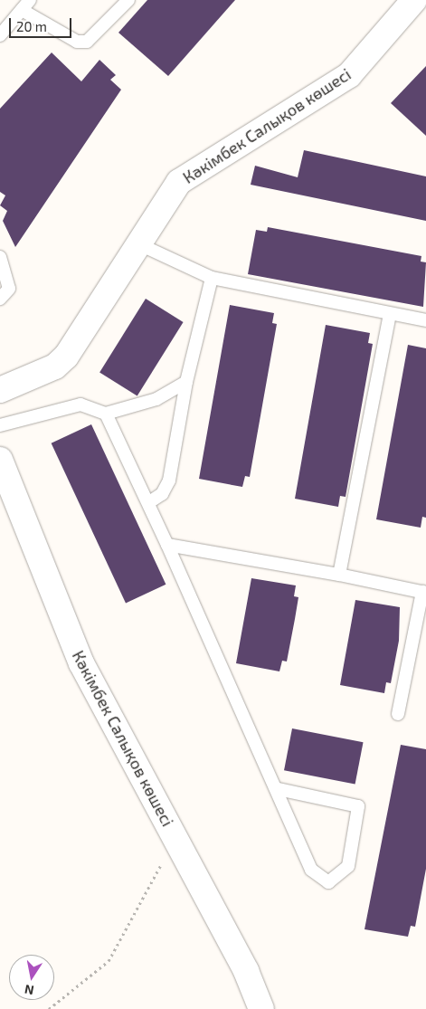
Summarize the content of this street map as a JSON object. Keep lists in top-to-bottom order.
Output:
{
  "streets": {
    "street": ["Кәкімбек Салықов көшесі"]
  },
  "scale_bar": "20 m",
  "north": "bottom"
}
